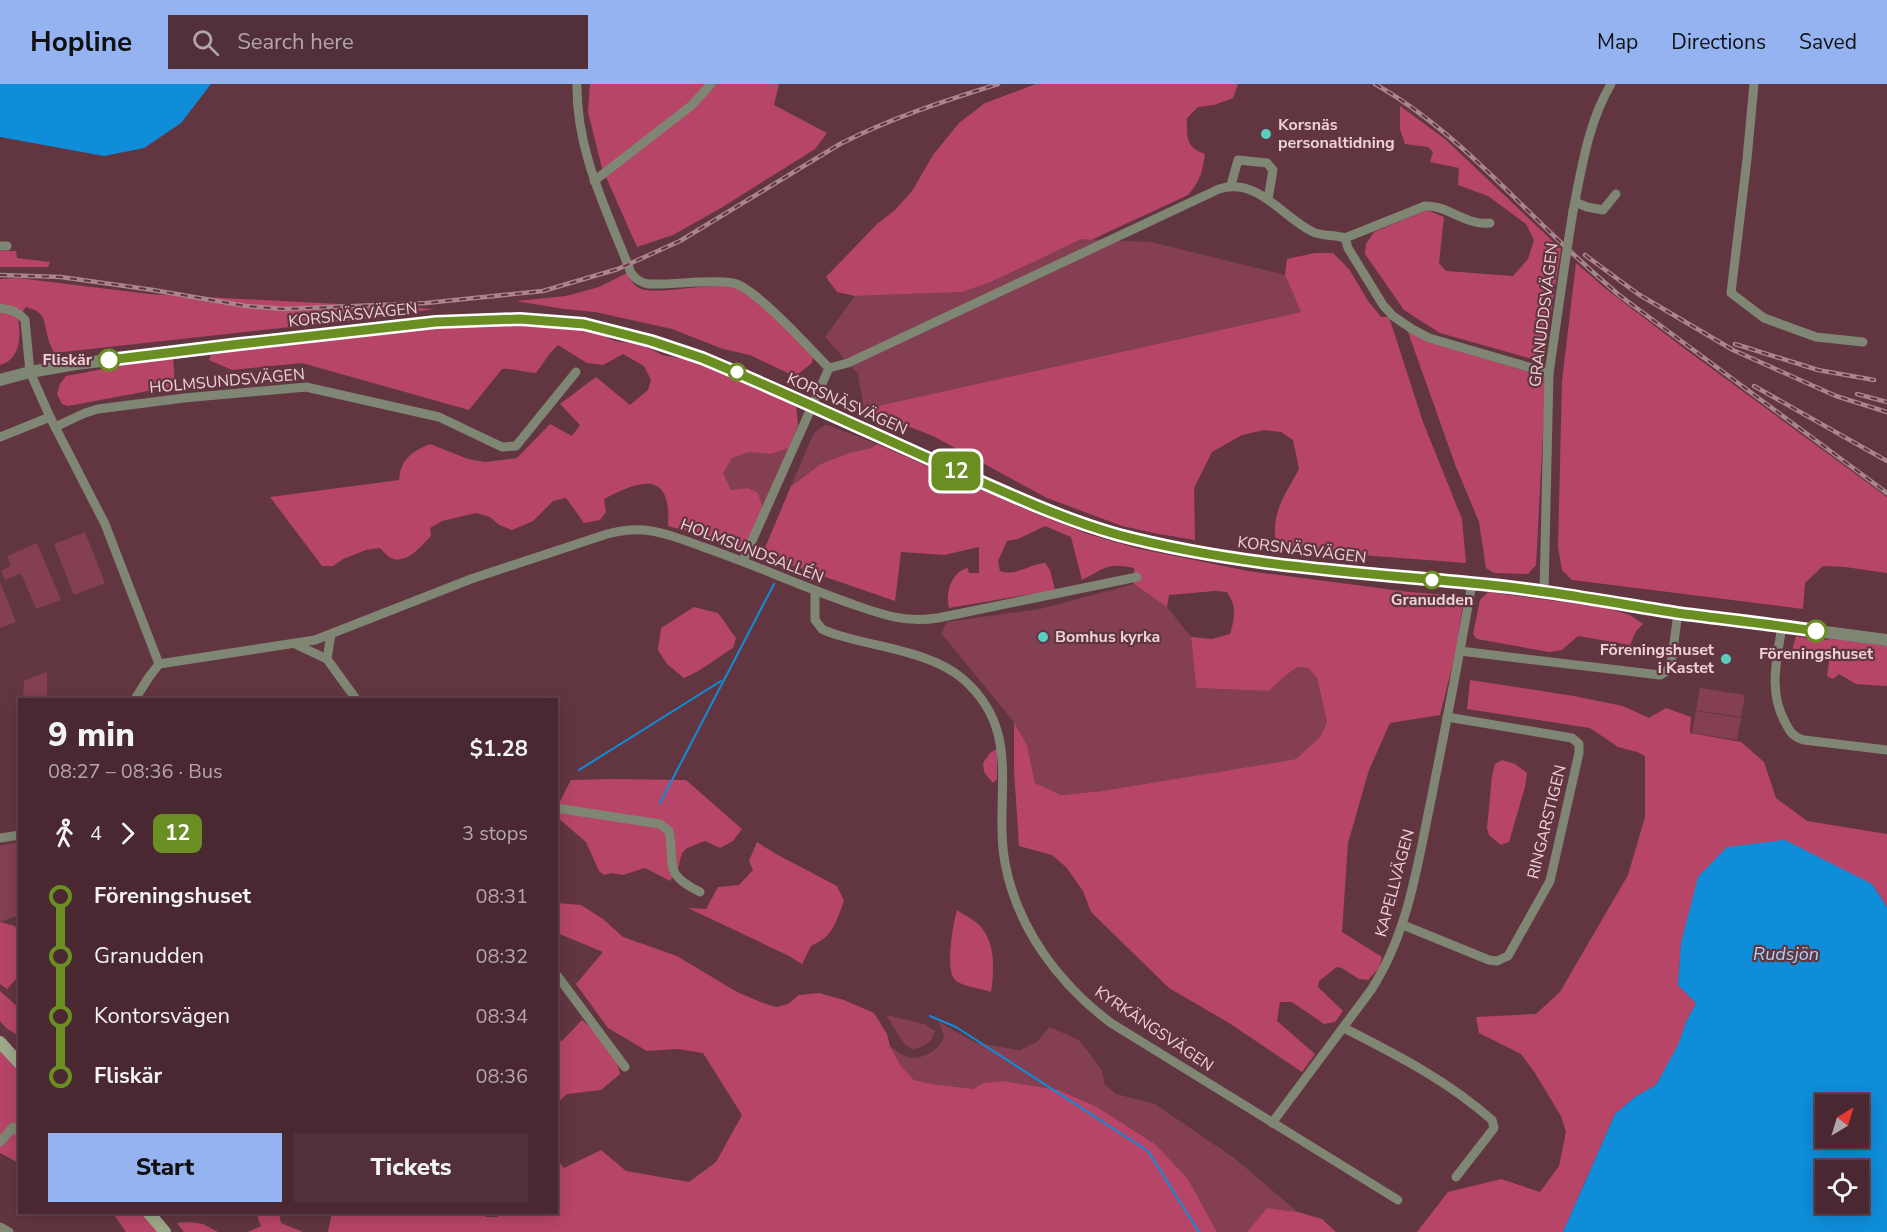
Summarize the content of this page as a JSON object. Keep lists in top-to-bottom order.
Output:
{
  "streets": {
    "street": [
      "KORSNÄSVÄGEN",
      "GRANUDDSVÄGEN",
      "HOLMSUNDSVÄGEN",
      "HOLMSUNDSALLÉN",
      "RINGARSTIGEN",
      "KAPELLVÄGEN",
      "KYRKÄNGSVÄGEN"
    ]
  },
  "crossings": [
    ["KORSNÄSVÄGEN", "GRANUDDSVÄGEN"],
    ["KORSNÄSVÄGEN", "KAPELLVÄGEN"],
    ["HOLMSUNDSALLÉN", "KYRKÄNGSVÄGEN"],
    ["RINGARSTIGEN", "KAPELLVÄGEN"],
    ["KAPELLVÄGEN", "KYRKÄNGSVÄGEN"]
  ],
  "water": ["Rudsjön"],
  "places": [
    "Korsnäs personaltidning",
    "Fliskär",
    "Granudden",
    "Föreningshuset",
    "Bomhus kyrka",
    "Föreningshuset i Kastet"
  ],
  "lines": ["bus line 12"],
  "north": "top right",
  "page": {
    "header": "Hopline",
    "search": "Search here",
    "nav": ["Map", "Directions", "Saved"],
    "on_map": "12",
    "heading": ["9 min", "08:27 – 08:36 · Bus", "$1.28"],
    "legs": ["4", "12", "3 stops"],
    "list": [
      {
        "name": "Föreningshuset",
        "value": "08:31"
      },
      {
        "name": "Granudden",
        "value": "08:32"
      },
      {
        "name": "Kontorsvägen",
        "value": "08:34"
      },
      {
        "name": "Fliskär",
        "value": "08:36"
      }
    ],
    "buttons": ["Start", "Tickets"]
  }
}
